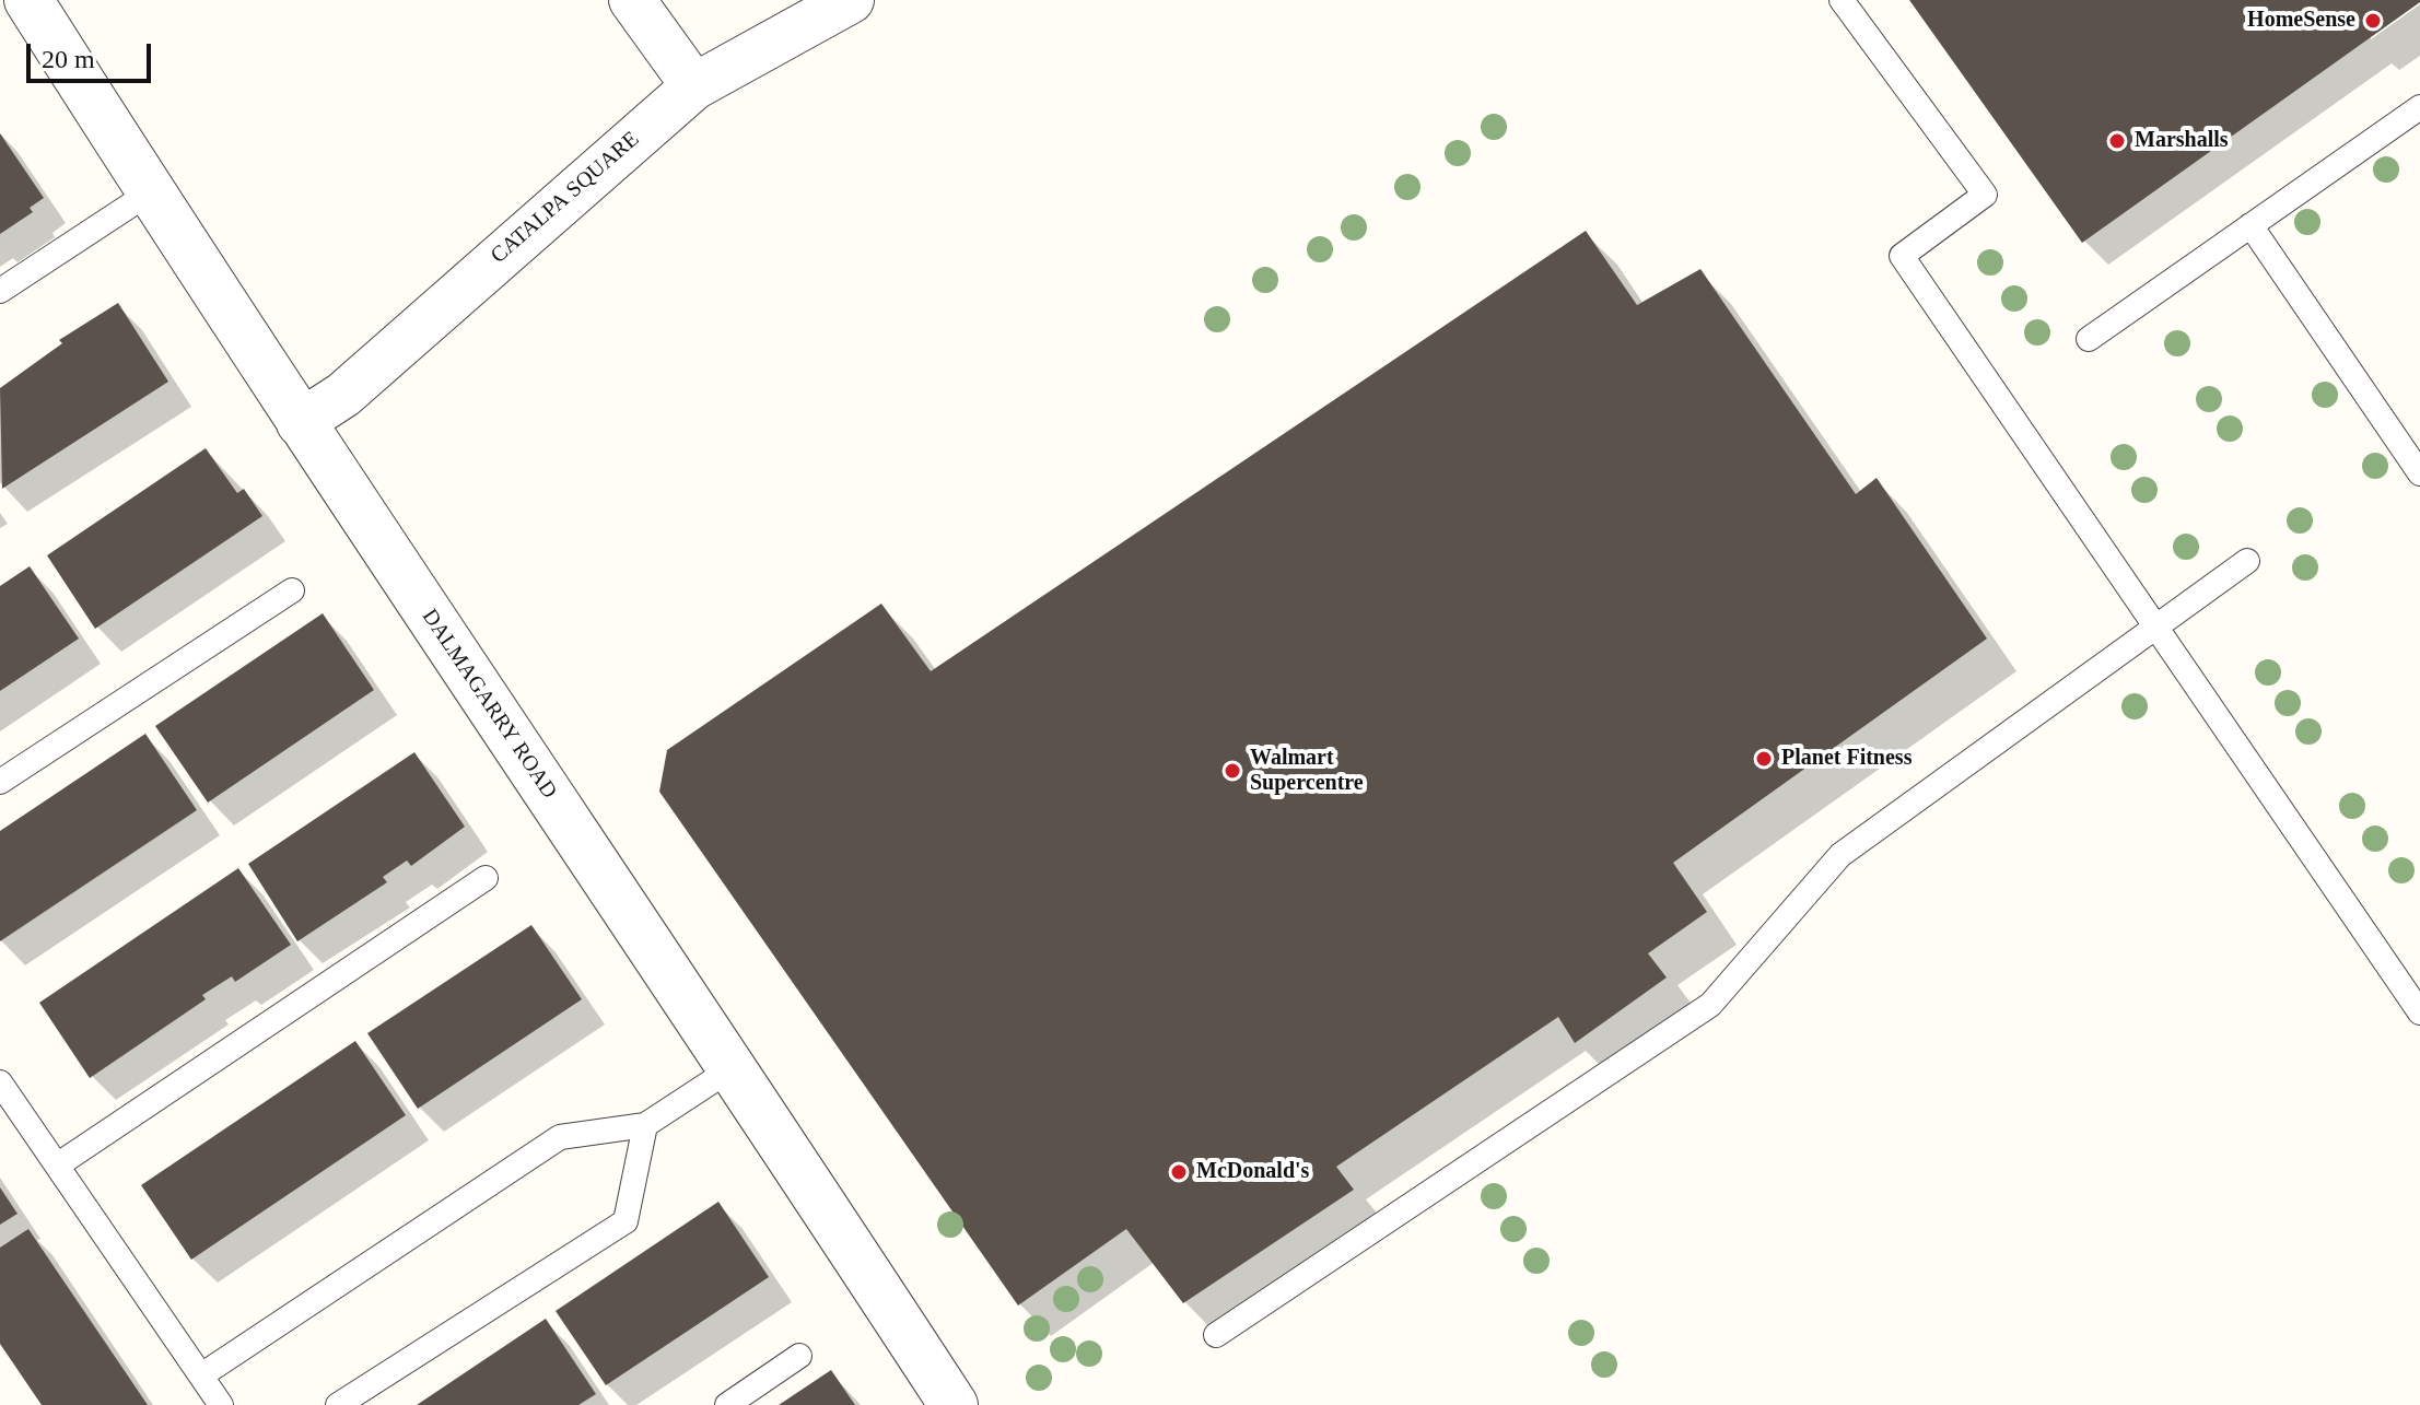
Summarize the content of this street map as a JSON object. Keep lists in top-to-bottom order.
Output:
{
  "streets": {
    "street": ["CATALPA SQUARE", "DALMAGARRY ROAD"]
  },
  "crossings": [
    ["CATALPA SQUARE", "DALMAGARRY ROAD"]
  ],
  "places": [
    "HomeSense",
    "Marshalls",
    "Planet Fitness",
    "Walmart Supercentre",
    "McDonald's"
  ],
  "scale_bar": "20 m"
}
